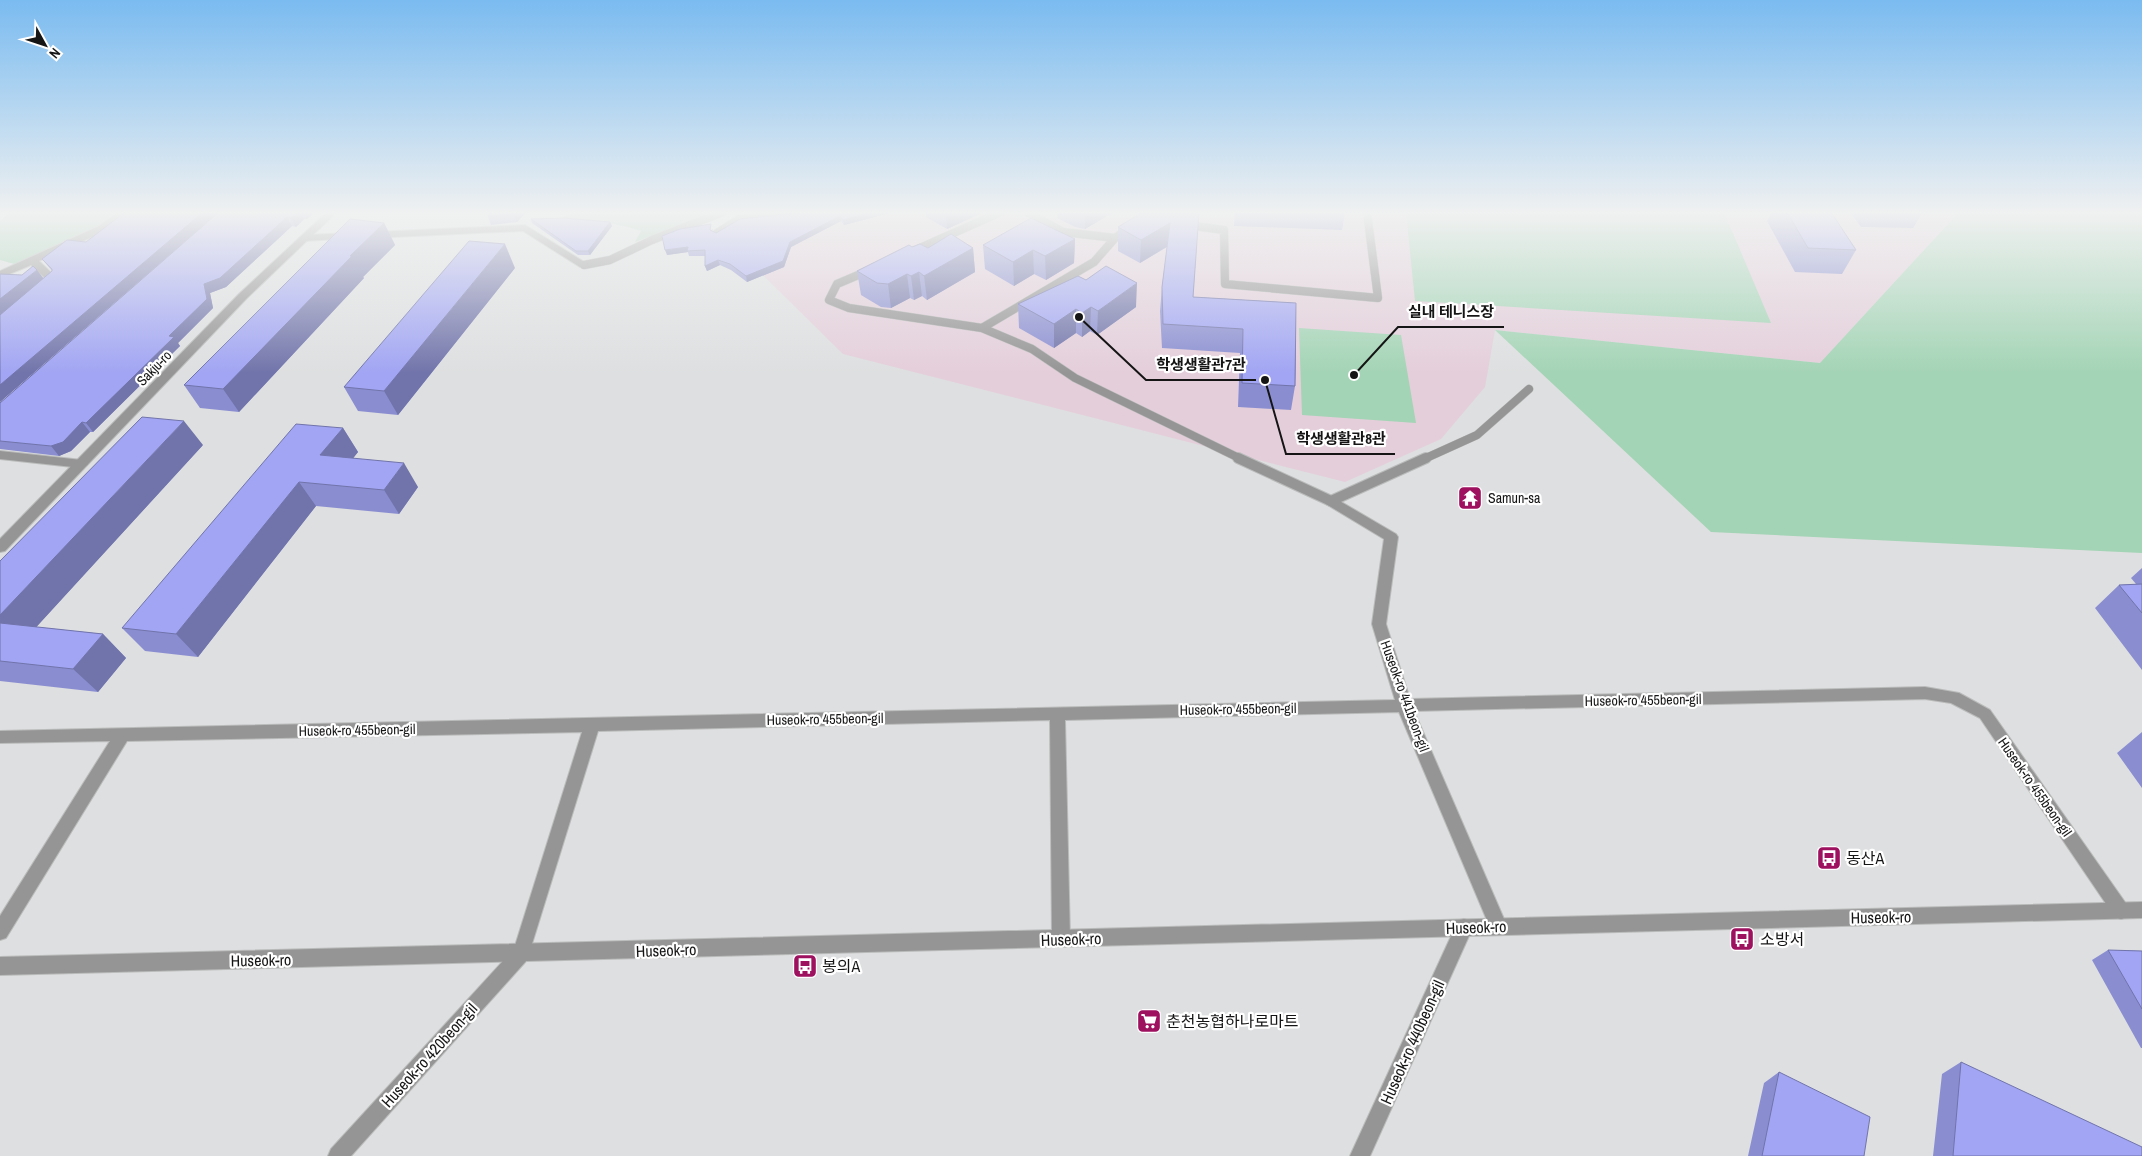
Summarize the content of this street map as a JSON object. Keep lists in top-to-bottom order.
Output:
{
  "streets": {
    "street": [
      "Sakju-ro",
      "Huseok-ro 441beon-gil",
      "Huseok-ro 455beon-gil",
      "Huseok-ro",
      "Huseok-ro 440beon-gil",
      "Huseok-ro 420beon-gil"
    ]
  },
  "crossings": [
    ["Huseok-ro 441beon-gil", "Huseok-ro 455beon-gil"],
    ["Huseok-ro 441beon-gil", "Huseok-ro"],
    ["Huseok-ro 455beon-gil", "Huseok-ro"],
    ["Huseok-ro", "Huseok-ro 440beon-gil"],
    ["Huseok-ro", "Huseok-ro 420beon-gil"]
  ],
  "places": {
    "other": ["학생생활관7관", "실내 테니스장", "학생생활관8관"],
    "temple": ["Samun-sa"],
    "bus stop": ["동산A", "소방서", "봉의A"],
    "supermarket": ["춘천농협하나로마트"]
  },
  "north": "bottom right"
}
